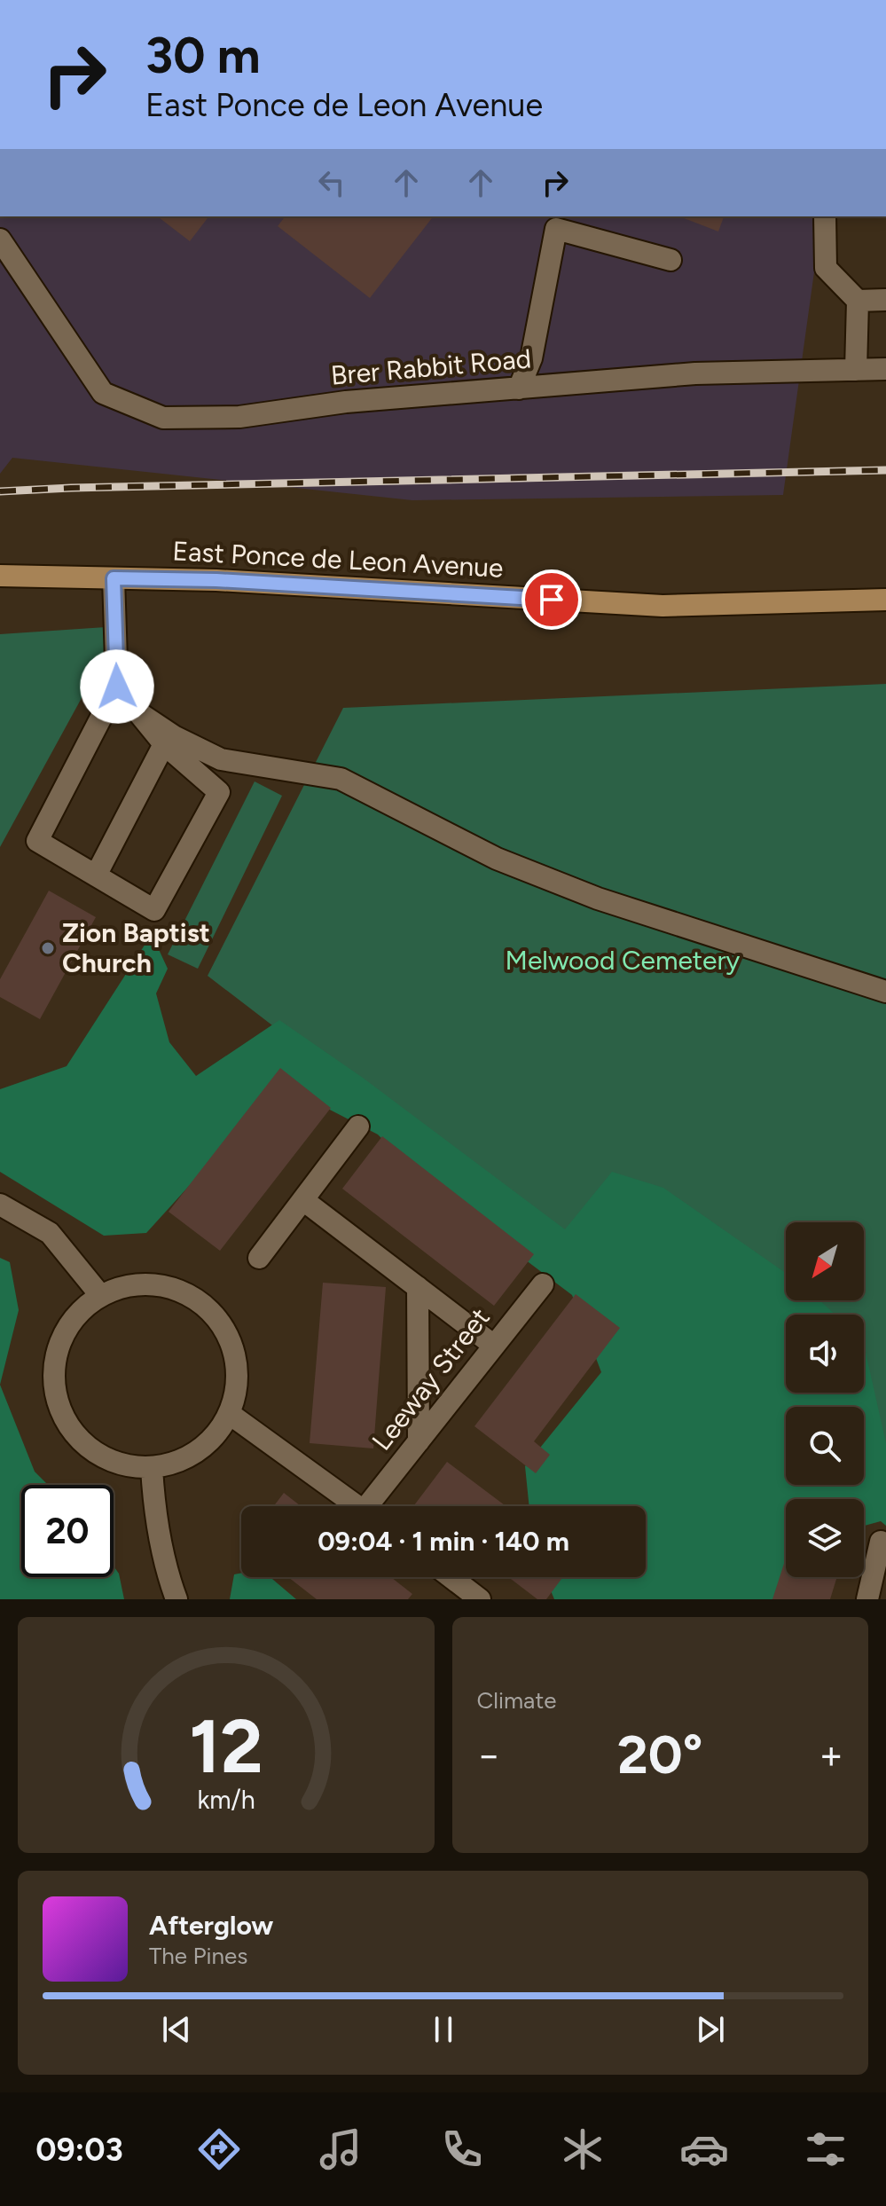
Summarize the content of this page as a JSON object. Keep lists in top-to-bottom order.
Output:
{
  "streets": {
    "main road": ["East Ponce de Leon Avenue"],
    "street": ["Brer Rabbit Road", "Leeway Street"]
  },
  "parks": ["Melwood Cemetery"],
  "places": ["Zion Baptist Church"],
  "north": "bottom left",
  "page": {
    "turn": ["30 m", "East Ponce de Leon Avenue"],
    "limit": "20",
    "trip": "09:04 · 1 min · 140 m",
    "tile": "Climate",
    "heat": ["−", "20°", "+"],
    "song": ["Afterglow", "The Pines"],
    "tabs": "09:03",
    "gauge": ["12", "km/h"]
  }
}
